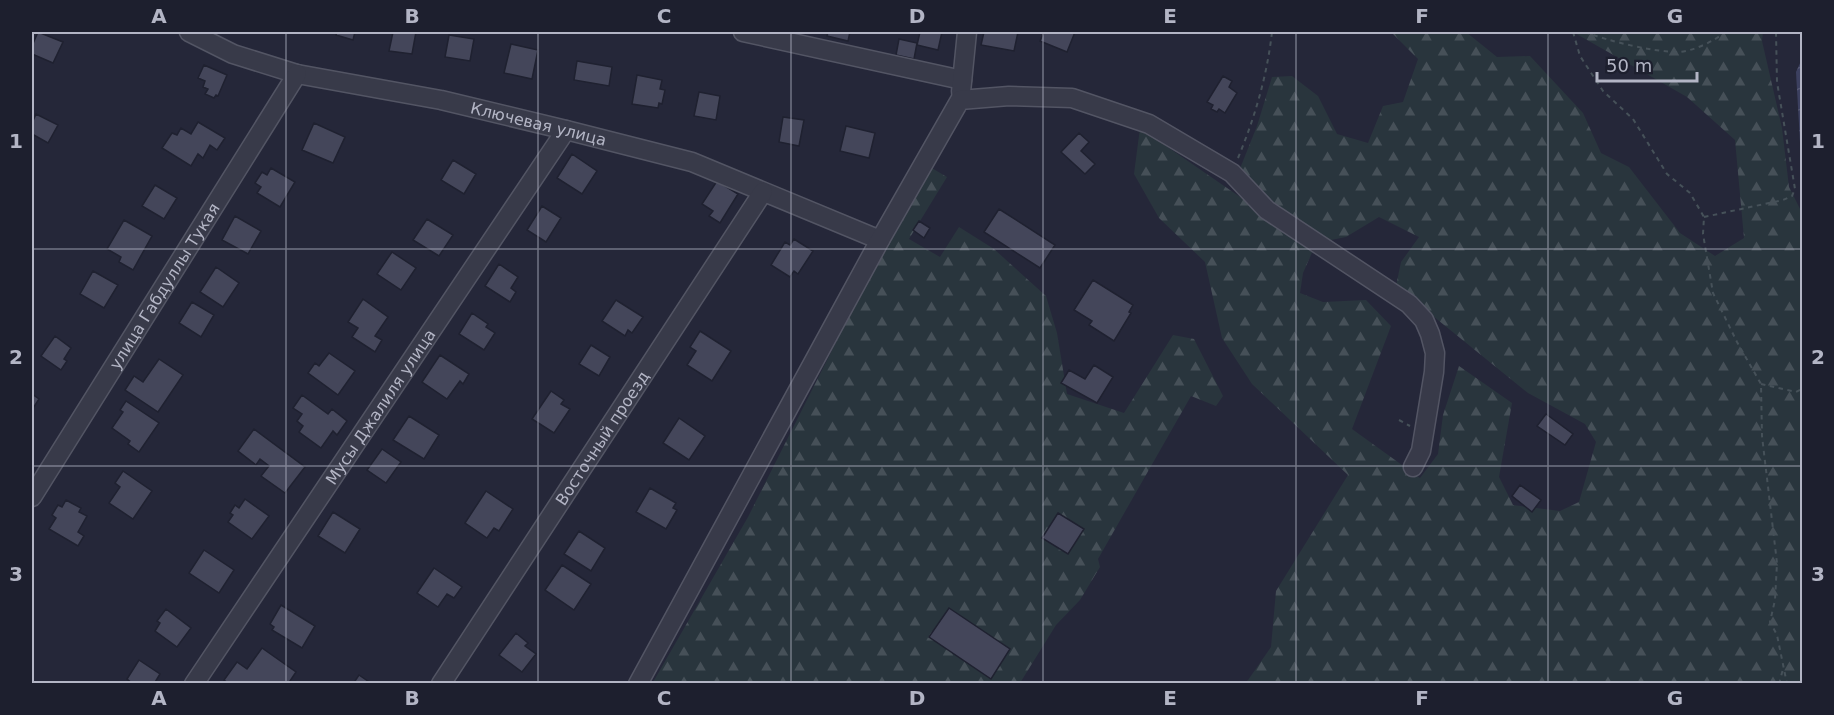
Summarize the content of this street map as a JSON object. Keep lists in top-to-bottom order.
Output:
{
  "streets": {
    "street": [
      "Ключевая улица",
      "улица Габдуллы Тукая",
      "Мусы Джалиля улица",
      "Восточный проезд"
    ]
  },
  "crossings": [
    ["Ключевая улица", "улица Габдуллы Тукая"],
    ["Ключевая улица", "Мусы Джалиля улица"],
    ["Ключевая улица", "Восточный проезд"]
  ],
  "scale_bar": "50 m",
  "grid": {
    "columns": [
      "A",
      "B",
      "C",
      "D",
      "E",
      "F",
      "G"
    ],
    "rows": ["1", "2", "3"]
  }
}
